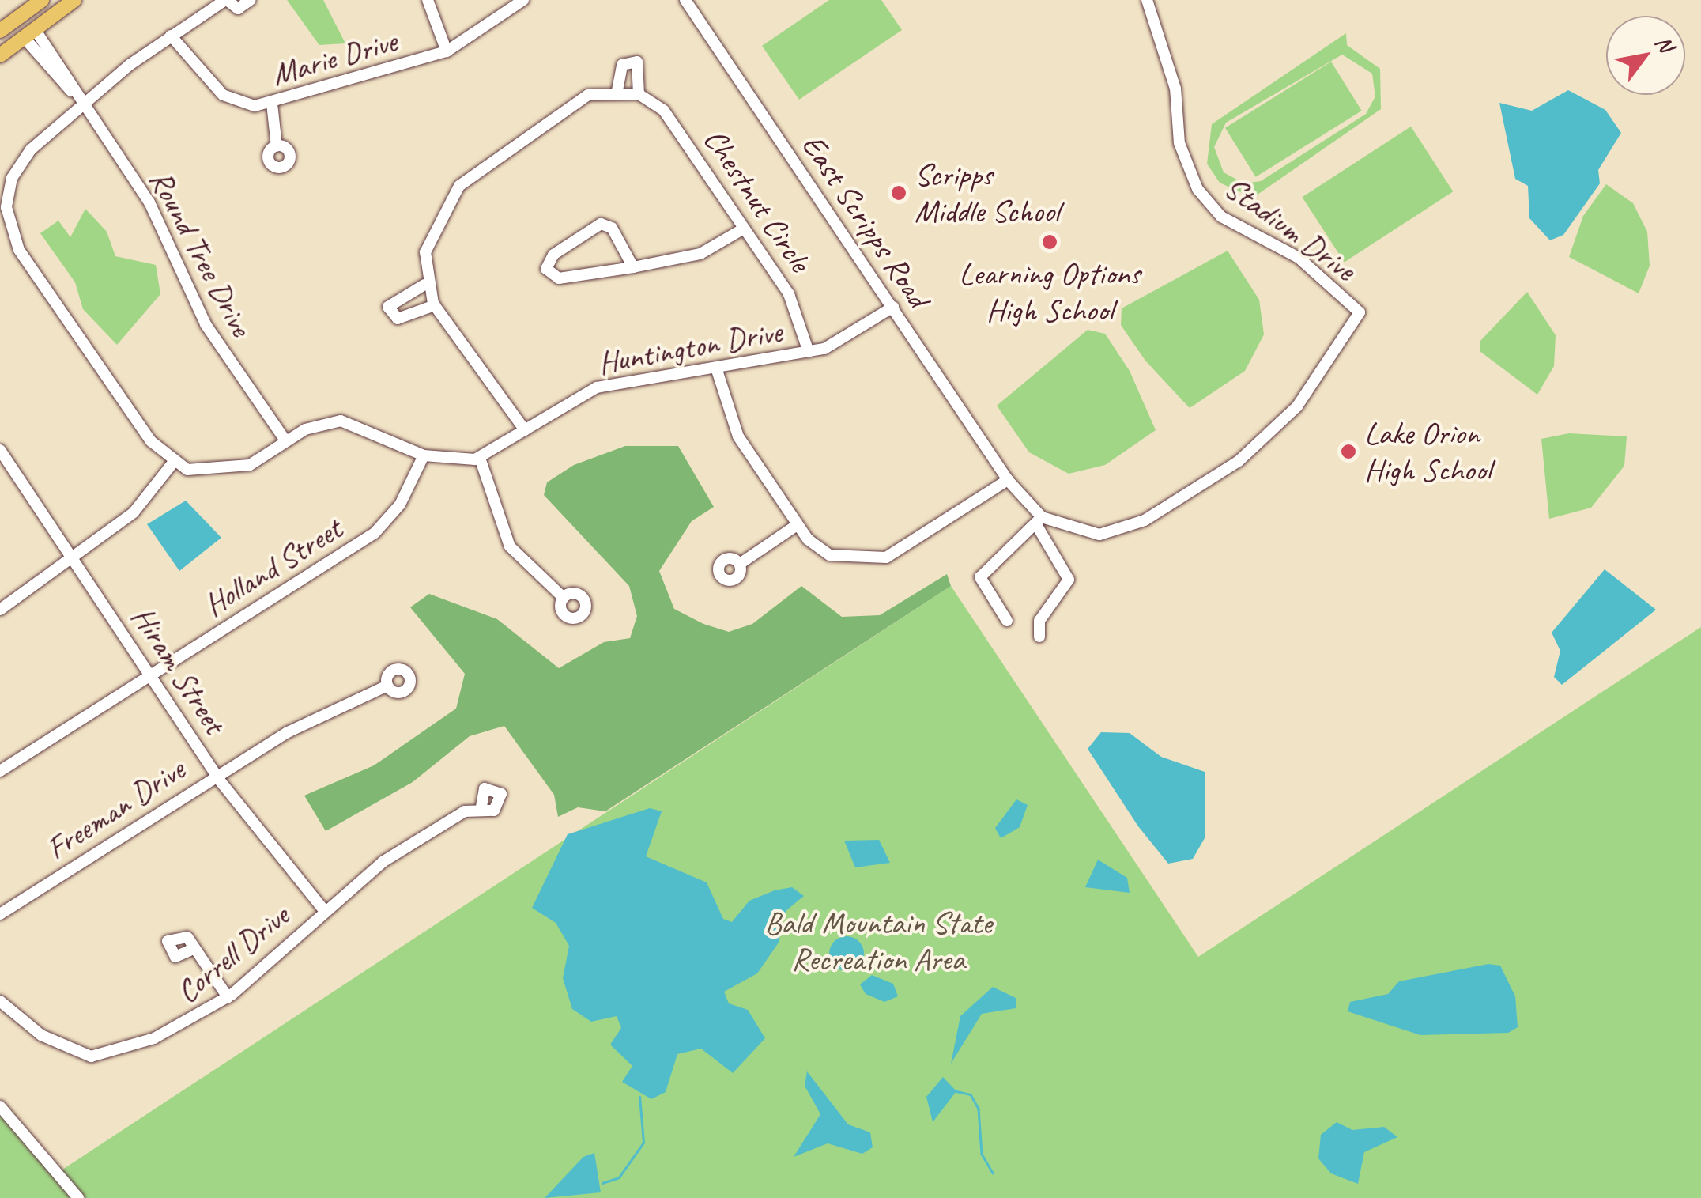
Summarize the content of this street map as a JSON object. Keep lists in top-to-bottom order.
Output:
{
  "streets": {
    "street": [
      "Marie Drive",
      "Chestnut Circle",
      "East Scripps Road",
      "Stadium Drive",
      "Round Tree Drive",
      "Huntington Drive",
      "Holland Street",
      "Hiram Street",
      "Freeman Drive",
      "Correll Drive"
    ]
  },
  "crossings": [
    ["Chestnut Circle", "Huntington Drive"],
    ["East Scripps Road", "Stadium Drive"],
    ["East Scripps Road", "Huntington Drive"],
    ["Holland Street", "Hiram Street"],
    ["Hiram Street", "Freeman Drive"],
    ["Hiram Street", "Correll Drive"]
  ],
  "parks": ["Bald Mountain State Recreation Area"],
  "places": ["Scripps Middle School", "Learning Options High School", "Lake Orion High School"],
  "north": "top right"
}
